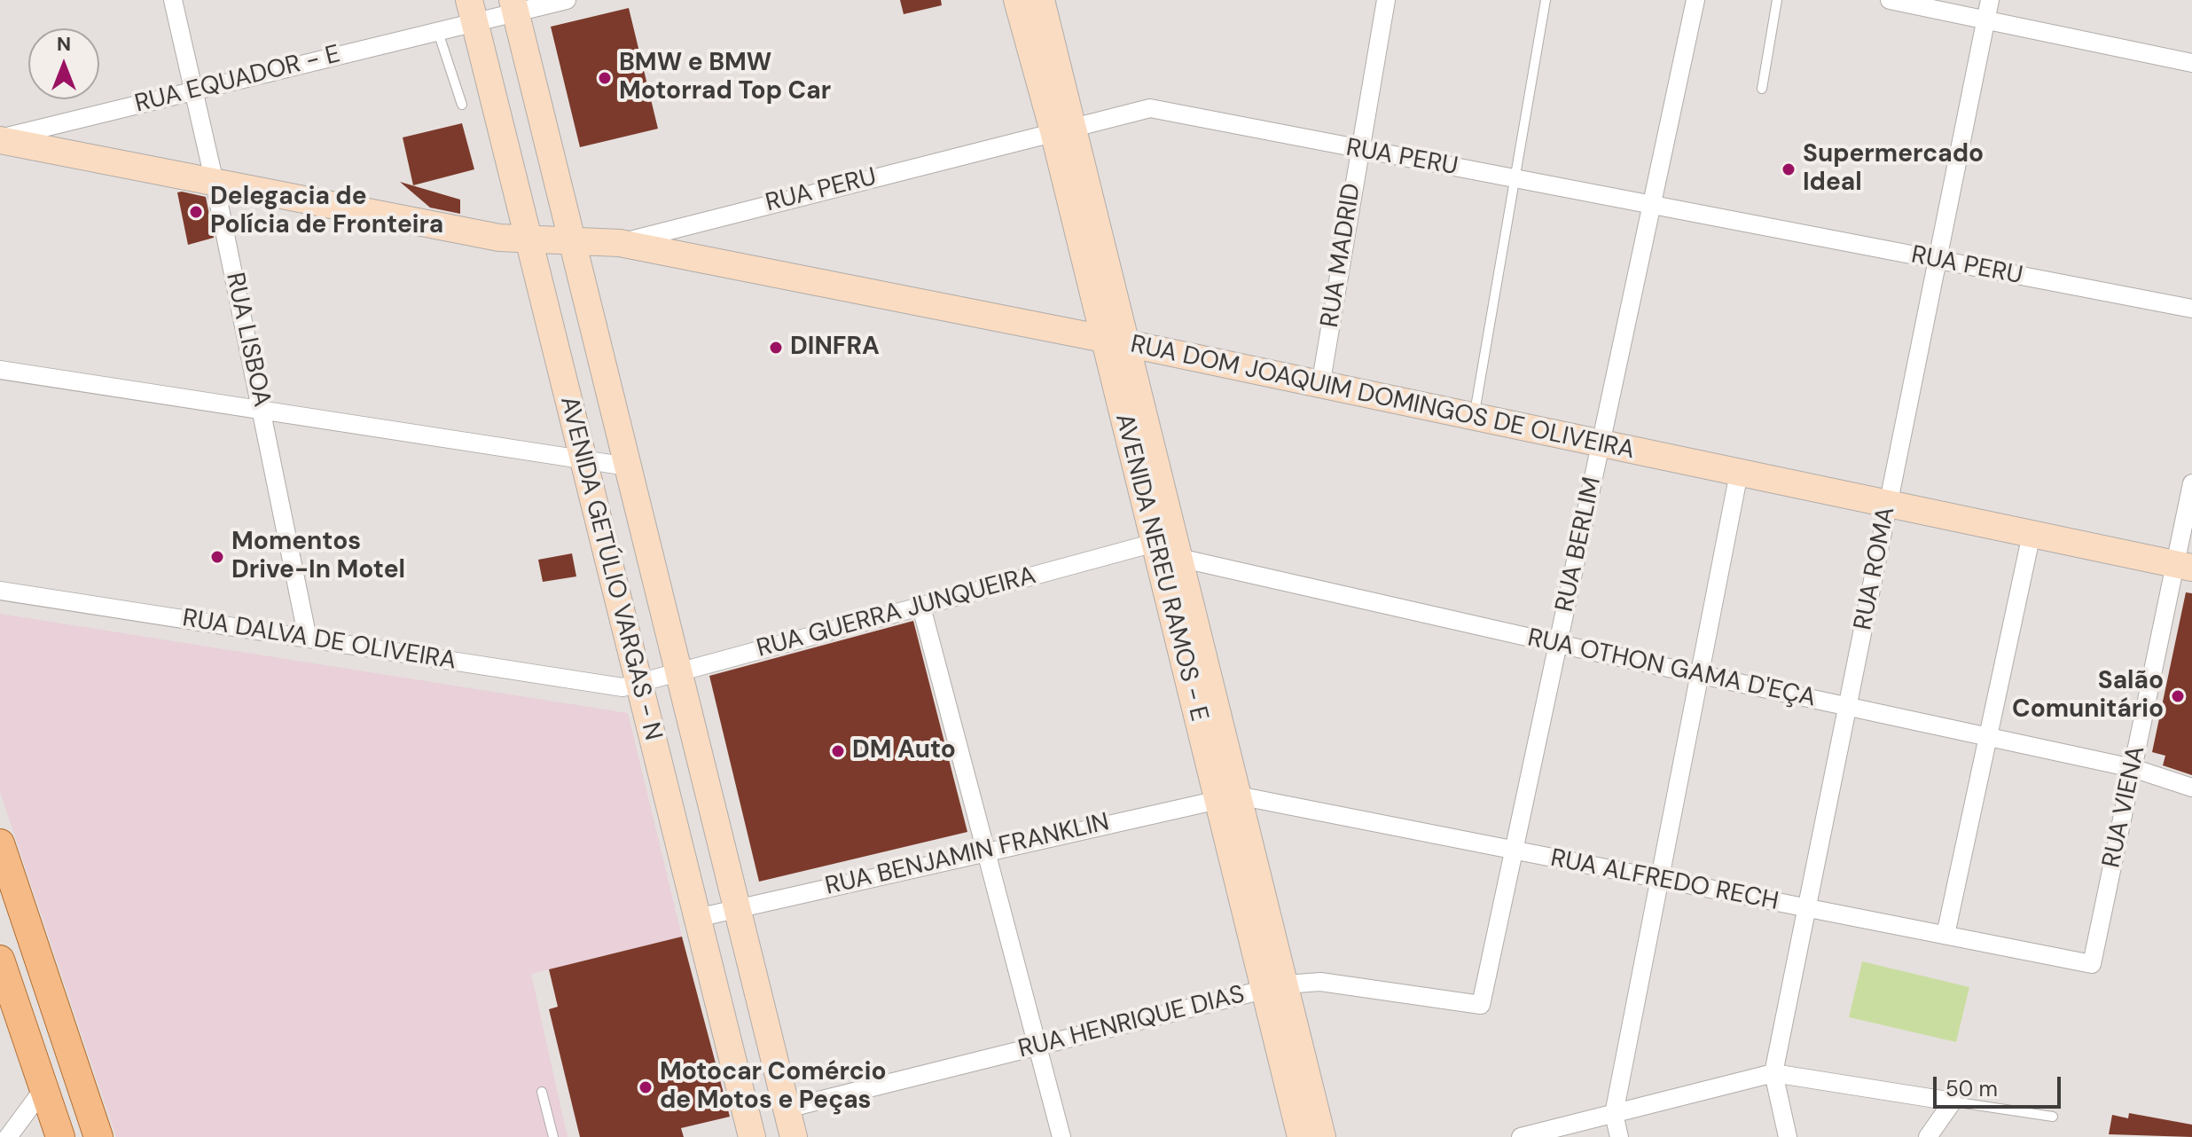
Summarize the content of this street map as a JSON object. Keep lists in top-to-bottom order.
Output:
{
  "streets": {
    "street": [
      "RUA EQUADOR - E",
      "RUA PERU",
      "RUA MADRID",
      "RUA LISBOA",
      "RUA DOM JOAQUIM DOMINGOS DE OLIVEIRA",
      "RUA BERLIM",
      "AVENIDA NEREU RAMOS - E",
      "AVENIDA GETÚLIO VARGAS - N",
      "RUA ROMA",
      "RUA GUERRA JUNQUEIRA",
      "RUA DALVA DE OLIVEIRA",
      "RUA OTHON GAMA D'EÇA",
      "RUA VIENA",
      "RUA BENJAMIN FRANKLIN",
      "RUA ALFREDO RECH",
      "RUA HENRIQUE DIAS"
    ]
  },
  "crossings": [
    ["RUA EQUADOR - E", "RUA LISBOA"],
    ["RUA EQUADOR - E", "RUA DOM JOAQUIM DOMINGOS DE OLIVEIRA"],
    ["RUA EQUADOR - E", "AVENIDA GETÚLIO VARGAS - N"],
    ["RUA PERU", "RUA MADRID"],
    ["RUA PERU", "RUA DOM JOAQUIM DOMINGOS DE OLIVEIRA"],
    ["RUA PERU", "RUA BERLIM"],
    ["RUA PERU", "AVENIDA NEREU RAMOS - E"],
    ["RUA PERU", "RUA ROMA"],
    ["RUA MADRID", "RUA DOM JOAQUIM DOMINGOS DE OLIVEIRA"],
    ["RUA LISBOA", "RUA DOM JOAQUIM DOMINGOS DE OLIVEIRA"],
    ["RUA LISBOA", "RUA DALVA DE OLIVEIRA"],
    ["RUA DOM JOAQUIM DOMINGOS DE OLIVEIRA", "RUA BERLIM"],
    ["RUA DOM JOAQUIM DOMINGOS DE OLIVEIRA", "AVENIDA NEREU RAMOS - E"],
    ["RUA DOM JOAQUIM DOMINGOS DE OLIVEIRA", "AVENIDA GETÚLIO VARGAS - N"],
    ["RUA DOM JOAQUIM DOMINGOS DE OLIVEIRA", "RUA ROMA"],
    ["RUA DOM JOAQUIM DOMINGOS DE OLIVEIRA", "RUA VIENA"],
    ["RUA BERLIM", "RUA OTHON GAMA D'EÇA"],
    ["RUA BERLIM", "RUA ALFREDO RECH"],
    ["RUA BERLIM", "RUA HENRIQUE DIAS"],
    ["AVENIDA NEREU RAMOS - E", "RUA GUERRA JUNQUEIRA"],
    ["AVENIDA NEREU RAMOS - E", "RUA OTHON GAMA D'EÇA"],
    ["AVENIDA NEREU RAMOS - E", "RUA BENJAMIN FRANKLIN"],
    ["AVENIDA NEREU RAMOS - E", "RUA ALFREDO RECH"],
    ["AVENIDA NEREU RAMOS - E", "RUA HENRIQUE DIAS"],
    ["AVENIDA GETÚLIO VARGAS - N", "RUA GUERRA JUNQUEIRA"],
    ["AVENIDA GETÚLIO VARGAS - N", "RUA DALVA DE OLIVEIRA"],
    ["AVENIDA GETÚLIO VARGAS - N", "RUA BENJAMIN FRANKLIN"],
    ["AVENIDA GETÚLIO VARGAS - N", "RUA HENRIQUE DIAS"],
    ["RUA ROMA", "RUA OTHON GAMA D'EÇA"],
    ["RUA ROMA", "RUA ALFREDO RECH"],
    ["RUA GUERRA JUNQUEIRA", "RUA DALVA DE OLIVEIRA"],
    ["RUA GUERRA JUNQUEIRA", "RUA OTHON GAMA D'EÇA"],
    ["RUA OTHON GAMA D'EÇA", "RUA VIENA"],
    ["RUA VIENA", "RUA ALFREDO RECH"],
    ["RUA BENJAMIN FRANKLIN", "RUA ALFREDO RECH"]
  ],
  "places": [
    "BMW e BMW Motorrad Top Car",
    "Supermercado Ideal",
    "Delegacia de Polícia de Fronteira",
    "DINFRA",
    "Momentos Drive-In Motel",
    "Salão Comunitário",
    "DM Auto",
    "Motocar Comércio de Motos e Peças"
  ],
  "scale_bar": "50 m",
  "north": "top"
}
